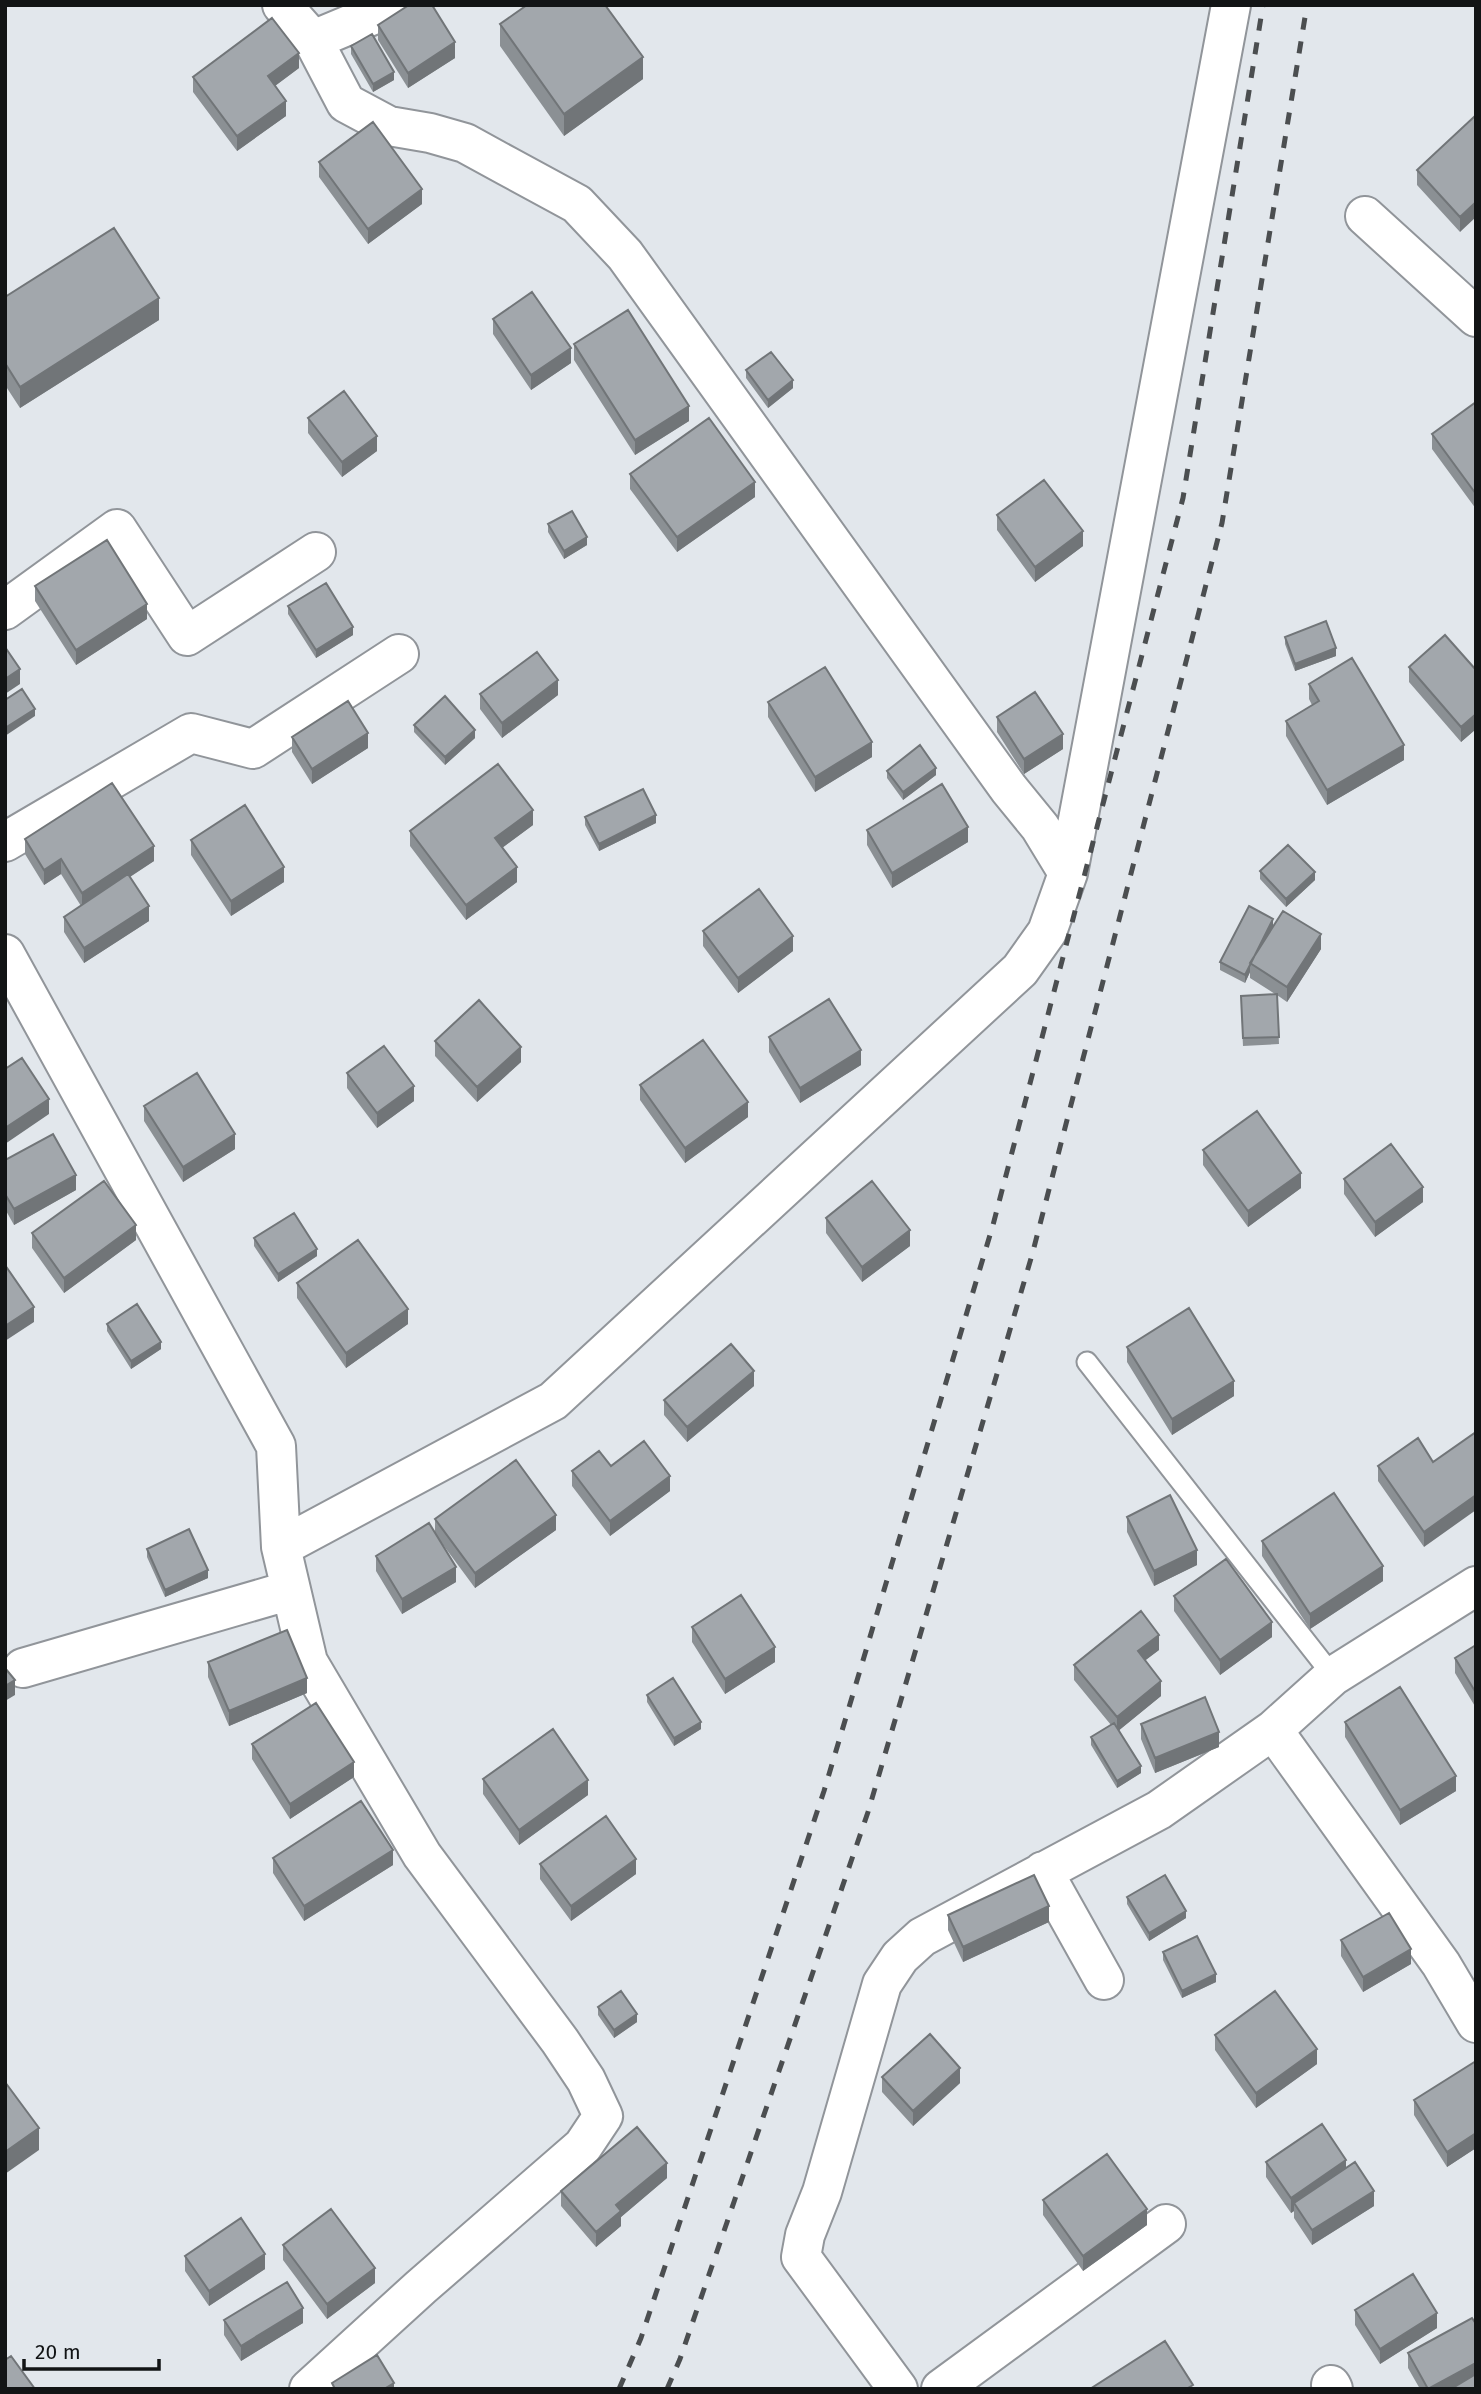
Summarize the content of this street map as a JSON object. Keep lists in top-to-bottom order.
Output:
{
  "scale_bar": "20 m"
}
